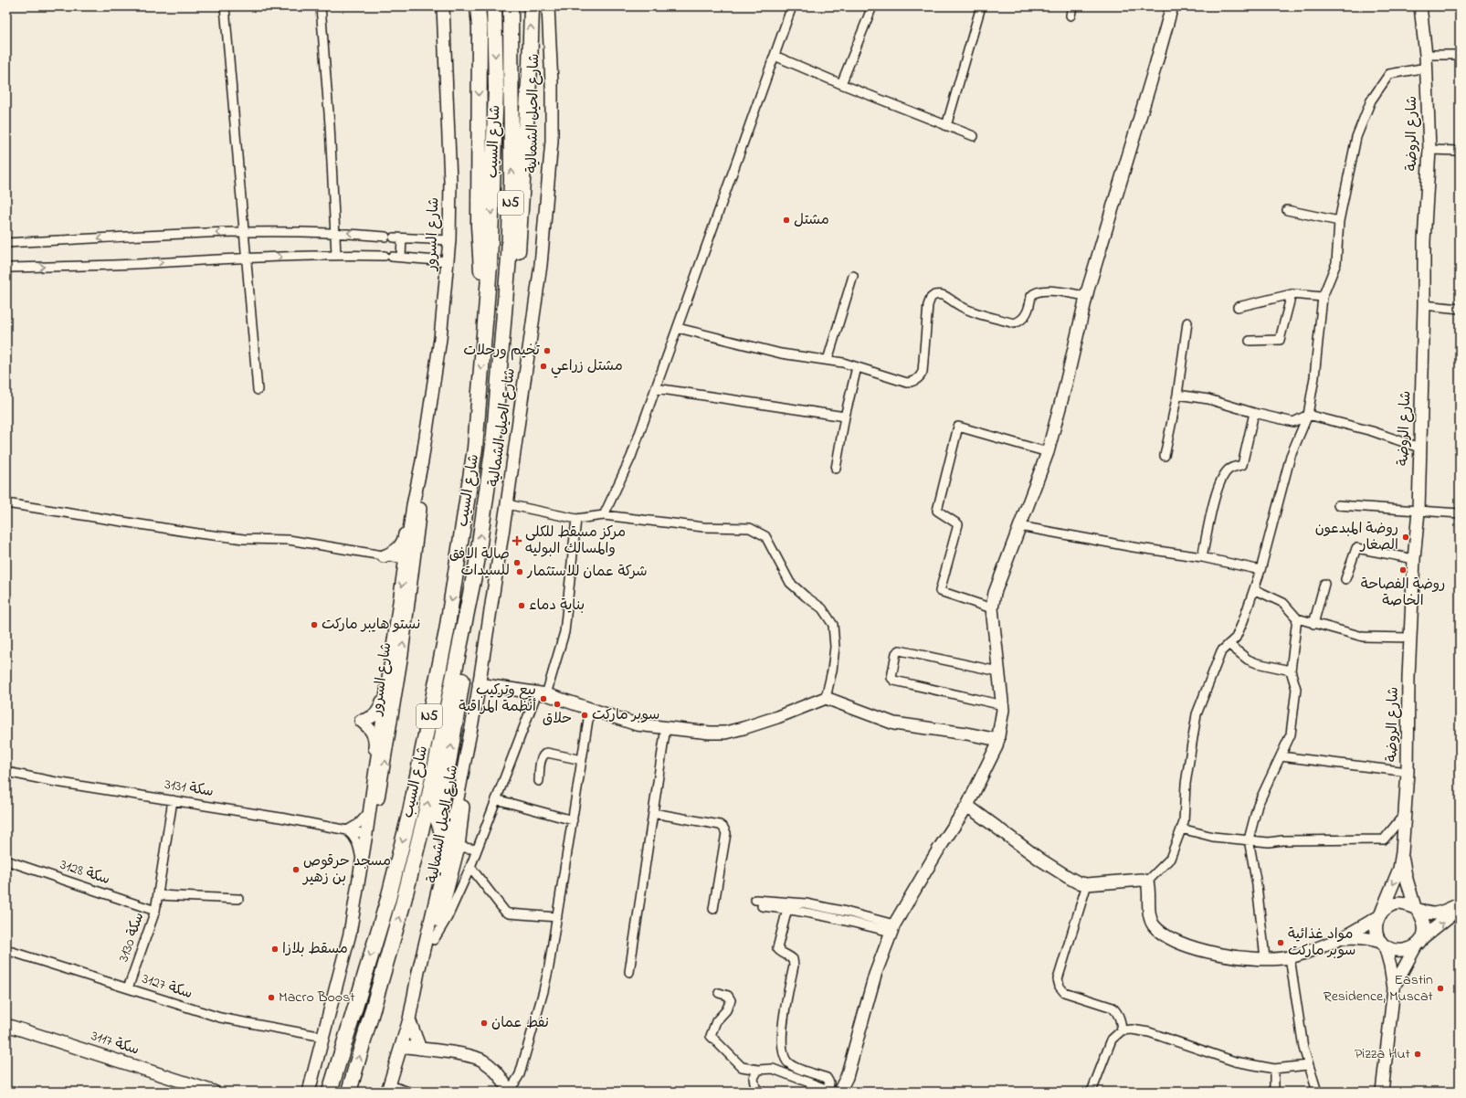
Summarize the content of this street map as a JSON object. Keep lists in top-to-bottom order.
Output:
{
  "streets": {
    "highway": ["شارع السيب", "N5"],
    "street": [
      "شارع الحيل الشمالية",
      "شارع الروضة",
      "شارع السرور",
      "سكة 3131",
      "سكة 3128",
      "سكة 3130",
      "سكة 3127",
      "سكة 3117"
    ]
  },
  "crossings": [
    ["شارع السرور", "سكة 3131"],
    ["شارع السرور", "سكة 3127"],
    ["سكة 3131", "سكة 3130"],
    ["سكة 3128", "سكة 3130"],
    ["سكة 3130", "سكة 3127"]
  ],
  "places": {
    "other": [
      "مشتل",
      "تخيم ورحلات",
      "مشتل زراعي",
      "روضة المبدعون الصغار",
      "صالة الافق للسيدات",
      "روضة الفصاحة الخاصة",
      "شركة عمان للاستثمار",
      "بناية دماء",
      "نستو هايبر ماركت",
      "بيع وتركيب أنظمة المراقبة",
      "حلاق",
      "سوبر ماركت",
      "مسجد حرقوص بن زهير",
      "مواد غذائية سوبر ماركت",
      "مسقط بلازا",
      "Eastin Residence, Muscat",
      "Macro Boost",
      "نفط عمان",
      "Pizza Hut"
    ],
    "health": ["مركز مسقط للكلى والمسالك البوليه"]
  }
}
